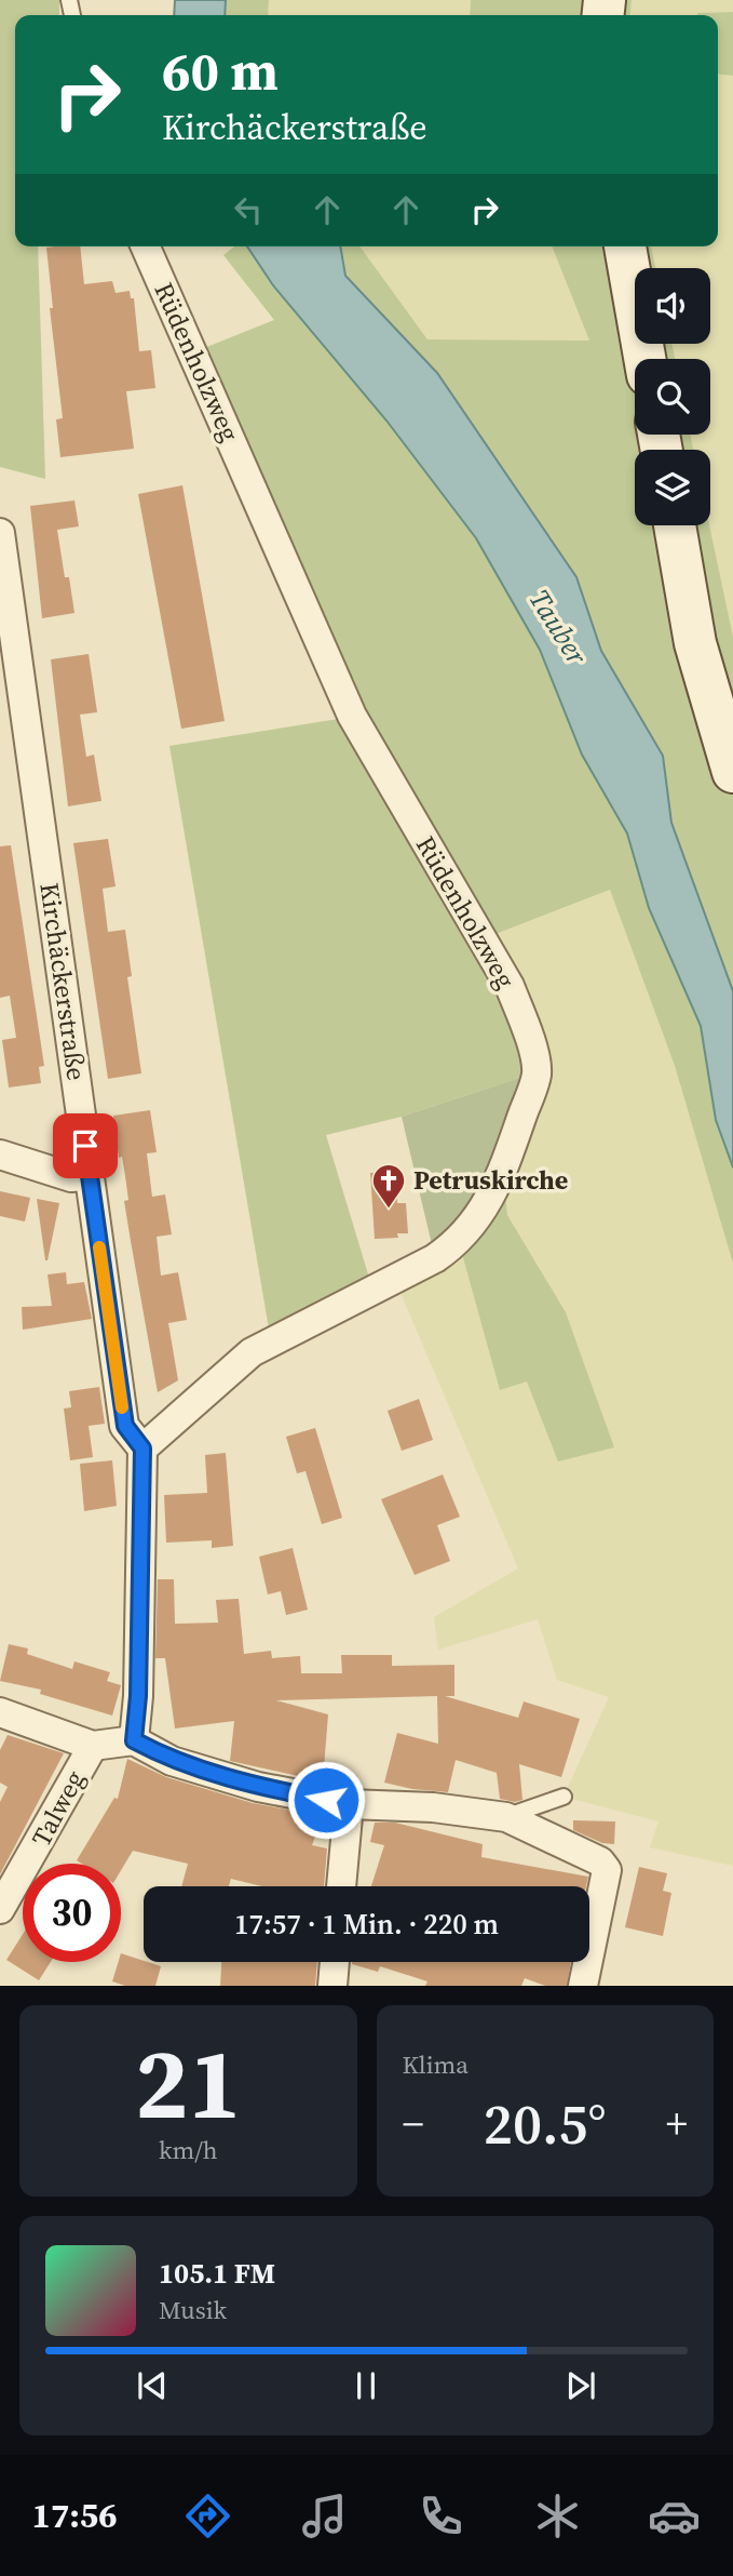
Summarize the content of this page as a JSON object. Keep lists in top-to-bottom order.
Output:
{
  "streets": {
    "street": ["Rüdenholzweg", "Kirchäckerstraße", "Talweg"]
  },
  "crossings": [
    ["Rüdenholzweg", "Kirchäckerstraße"]
  ],
  "water": ["Tauber"],
  "places": {
    "church": ["Petruskirche"]
  },
  "page": {
    "turn": ["60 m", "Kirchäckerstraße"],
    "limit": "30",
    "trip": "17:57 · 1 Min. · 220 m",
    "tile": [
      ["21", "km/h"],
      "Klima"
    ],
    "heat": ["−", "20.5°", "+"],
    "song": ["105.1 FM", "Musik"],
    "tabs": "17:56"
  }
}
